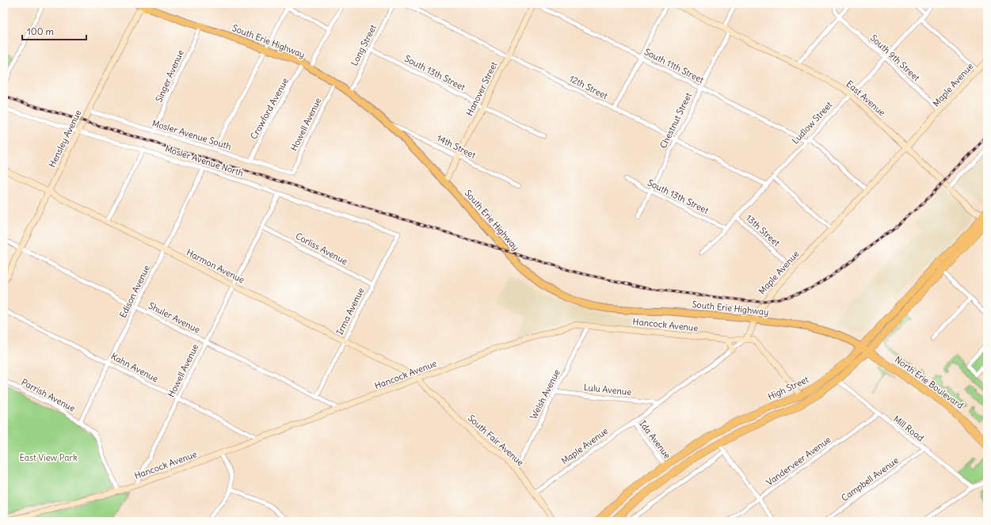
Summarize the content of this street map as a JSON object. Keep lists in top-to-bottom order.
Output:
{
  "streets": {
    "highway": ["South Erie Highway", "North Erie Boulevard", "High Street"],
    "street": [
      "Long Street",
      "South 9th Street",
      "South 11th Street",
      "South 13th Street",
      "Singer Avenue",
      "Maple Avenue",
      "12th Street",
      "Hanover Street",
      "East Avenue",
      "Crawford Avenue",
      "Chestnut Street",
      "Ludlow Street",
      "Howell Avenue",
      "Mosler Avenue South",
      "Hensley Avenue",
      "14th Street",
      "Mosler Avenue North",
      "13th Street",
      "Corliss Avenue",
      "Harmon Avenue",
      "Edison Avenue",
      "Irma Avenue",
      "Shuler Avenue",
      "Hancock Avenue",
      "Kahn Avenue",
      "Lulu Avenue",
      "Welsh Avenue",
      "Parrish Avenue",
      "Mill Road",
      "Ida Avenue",
      "South Fair Avenue",
      "Vanderveer Avenue",
      "Campbell Avenue"
    ]
  },
  "crossings": [
    ["South Erie Highway", "Long Street"],
    ["South Erie Highway", "Singer Avenue"],
    ["South Erie Highway", "Maple Avenue"],
    ["South Erie Highway", "Hanover Street"],
    ["South Erie Highway", "Crawford Avenue"],
    ["South Erie Highway", "Howell Avenue"],
    ["South Erie Highway", "Hensley Avenue"],
    ["South Erie Highway", "14th Street"],
    ["South Erie Highway", "North Erie Boulevard"],
    ["South Erie Highway", "High Street"],
    ["Long Street", "South 13th Street"],
    ["South 9th Street", "Maple Avenue"],
    ["South 9th Street", "Ludlow Street"],
    ["South 11th Street", "Maple Avenue"],
    ["South 11th Street", "Hanover Street"],
    ["South 11th Street", "Chestnut Street"],
    ["South 11th Street", "Ludlow Street"],
    ["South 13th Street", "Hanover Street"],
    ["South 13th Street", "Chestnut Street"],
    ["South 13th Street", "Ludlow Street"],
    ["Singer Avenue", "Mosler Avenue South"],
    ["Maple Avenue", "East Avenue"],
    ["Maple Avenue", "13th Street"],
    ["Maple Avenue", "Hancock Avenue"],
    ["Maple Avenue", "Lulu Avenue"],
    ["Maple Avenue", "Ida Avenue"],
    ["Maple Avenue", "South Fair Avenue"],
    ["12th Street", "Hanover Street"],
    ["12th Street", "Chestnut Street"],
    ["12th Street", "Ludlow Street"],
    ["Hanover Street", "14th Street"],
    ["East Avenue", "Chestnut Street"],
    ["East Avenue", "Ludlow Street"],
    ["East Avenue", "High Street"],
    ["Crawford Avenue", "Mosler Avenue South"],
    ["Ludlow Street", "13th Street"],
    ["Howell Avenue", "Mosler Avenue South"],
    ["Howell Avenue", "Mosler Avenue North"],
    ["Howell Avenue", "Corliss Avenue"],
    ["Howell Avenue", "Harmon Avenue"],
    ["Howell Avenue", "Shuler Avenue"],
    ["Howell Avenue", "Hancock Avenue"],
    ["Howell Avenue", "Kahn Avenue"],
    ["Mosler Avenue South", "Hensley Avenue"],
    ["Hensley Avenue", "Mosler Avenue North"],
    ["Hensley Avenue", "Harmon Avenue"],
    ["Hensley Avenue", "Shuler Avenue"],
    ["Mosler Avenue North", "Edison Avenue"],
    ["Mosler Avenue North", "Irma Avenue"],
    ["Corliss Avenue", "Irma Avenue"],
    ["Harmon Avenue", "Edison Avenue"],
    ["Harmon Avenue", "Irma Avenue"],
    ["Harmon Avenue", "Hancock Avenue"],
    ["Harmon Avenue", "South Fair Avenue"],
    ["Edison Avenue", "Shuler Avenue"],
    ["Edison Avenue", "Kahn Avenue"],
    ["Edison Avenue", "Parrish Avenue"],
    ["Irma Avenue", "Shuler Avenue"],
    ["Shuler Avenue", "Hancock Avenue"],
    ["Hancock Avenue", "Kahn Avenue"],
    ["Hancock Avenue", "High Street"],
    ["Hancock Avenue", "Welsh Avenue"],
    ["Hancock Avenue", "Parrish Avenue"],
    ["Hancock Avenue", "South Fair Avenue"],
    ["North Erie Boulevard", "High Street"],
    ["High Street", "Mill Road"],
    ["High Street", "Ida Avenue"],
    ["Lulu Avenue", "Welsh Avenue"],
    ["Welsh Avenue", "South Fair Avenue"],
    ["Mill Road", "Vanderveer Avenue"],
    ["Mill Road", "Campbell Avenue"]
  ],
  "parks": ["East View Park"],
  "scale_bar": "100 m"
}
